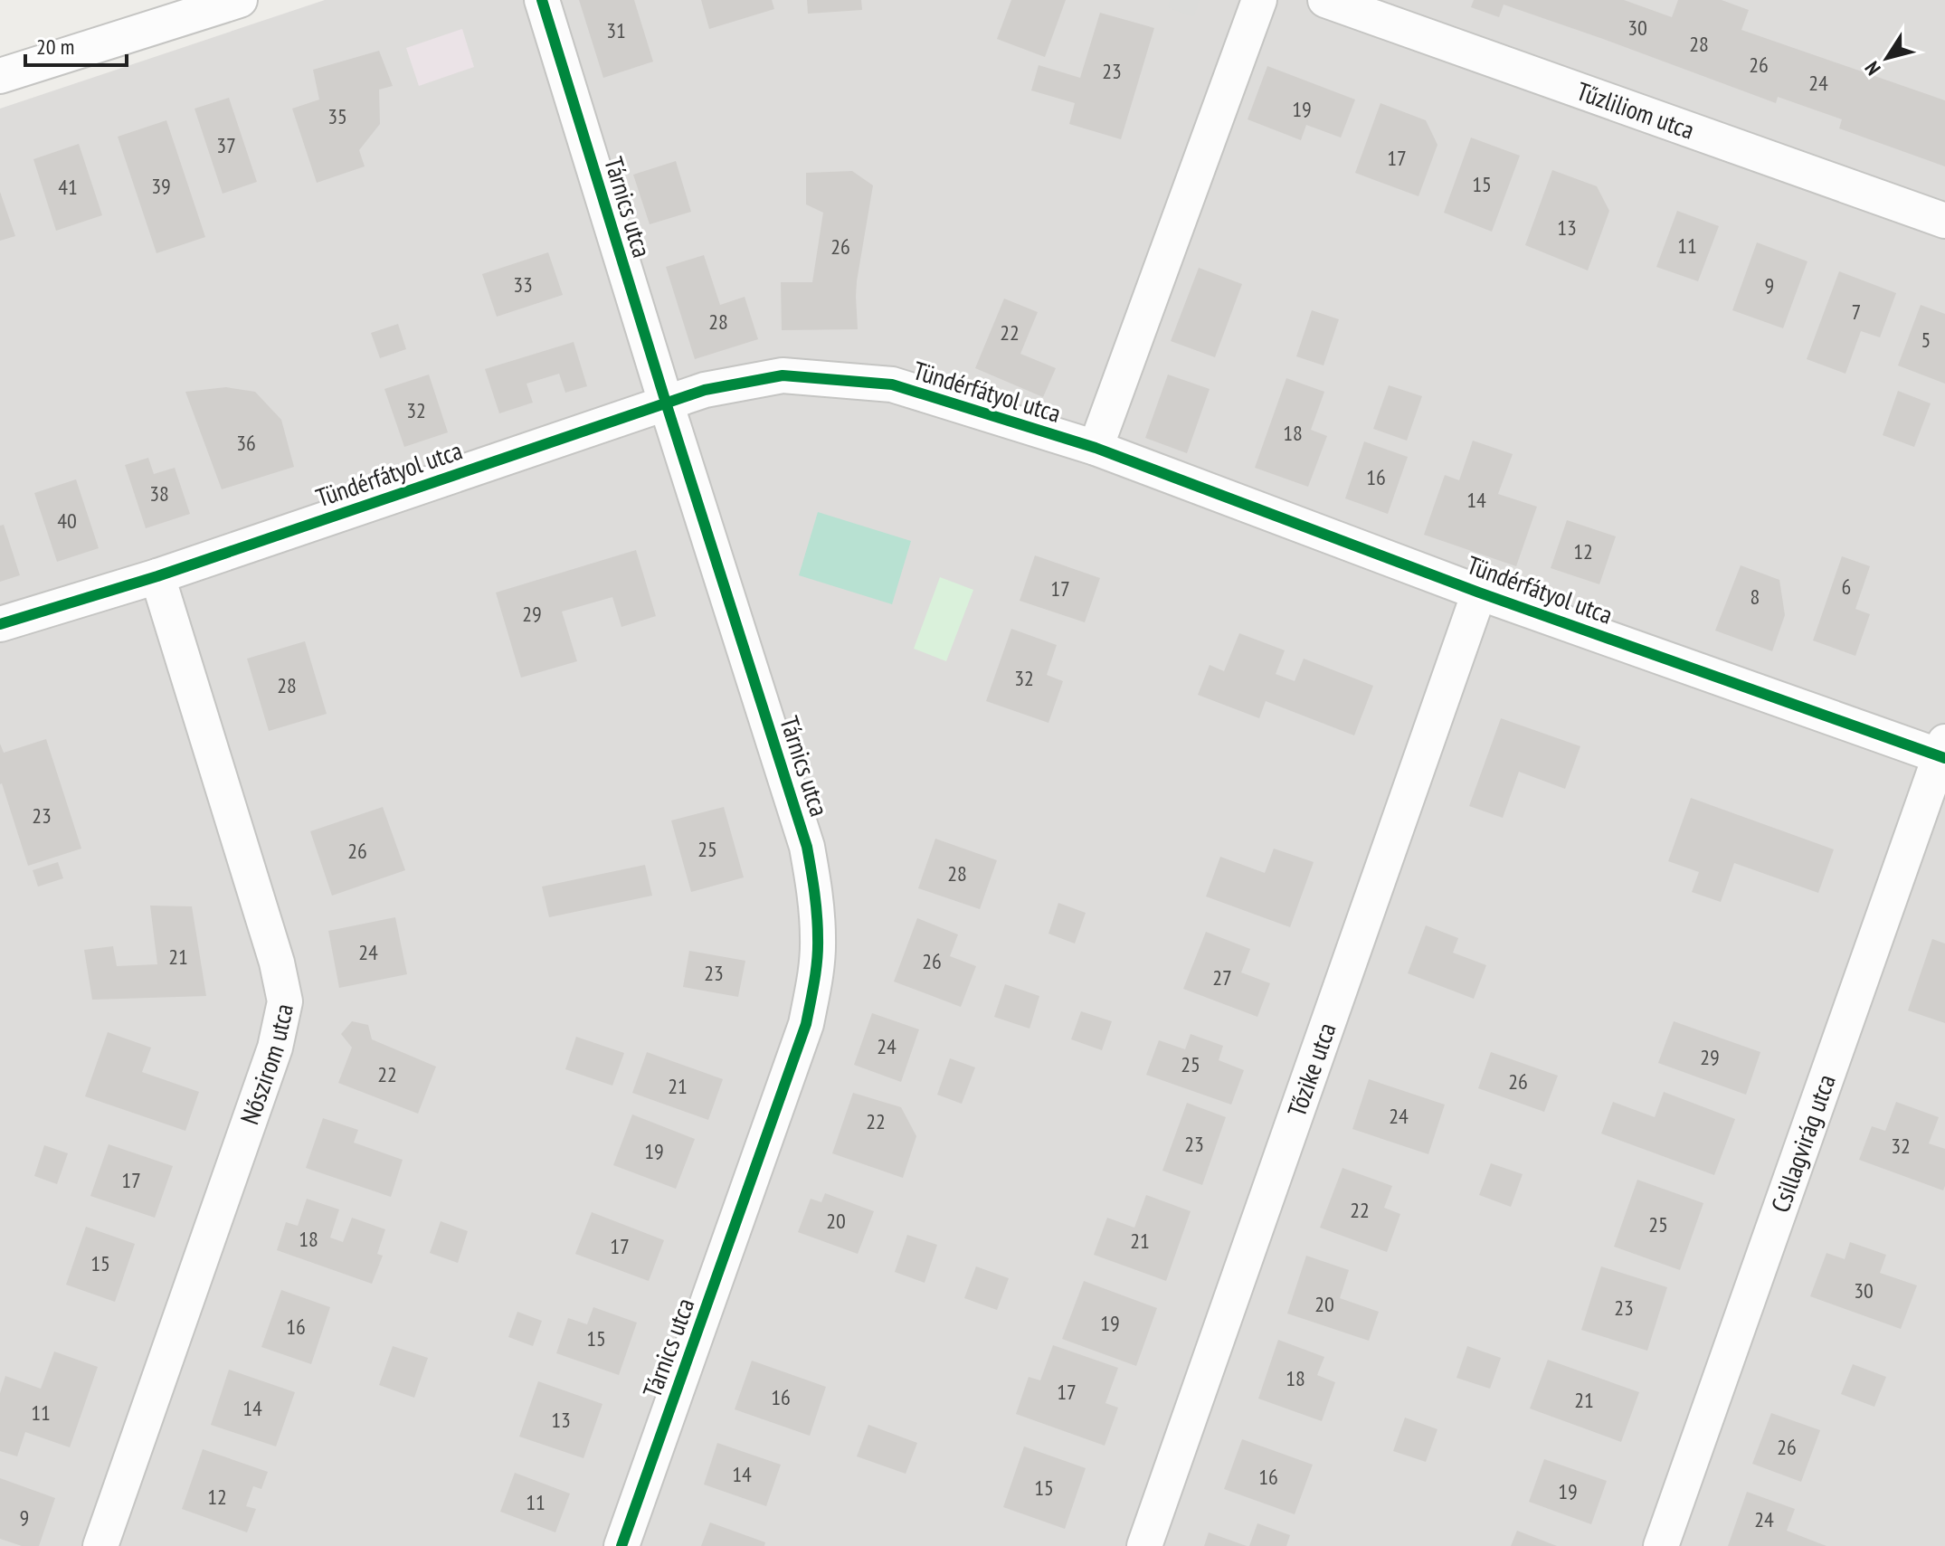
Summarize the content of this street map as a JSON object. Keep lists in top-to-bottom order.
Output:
{
  "streets": {
    "street": [
      "Tűzliliom utca",
      "Tárnics utca",
      "Tündérfátyol utca",
      "Nőszirom utca",
      "Tőzike utca",
      "Csillagvirág utca"
    ]
  },
  "crossings": [
    ["Tárnics utca", "Tündérfátyol utca"],
    ["Tündérfátyol utca", "Nőszirom utca"],
    ["Tündérfátyol utca", "Tőzike utca"],
    ["Tündérfátyol utca", "Csillagvirág utca"]
  ],
  "house_numbers": [
    "30",
    "31",
    "28",
    "26",
    "23",
    "24",
    "19",
    "35",
    "37",
    "17",
    "15",
    "39",
    "41",
    "13",
    "11",
    "26",
    "33",
    "9",
    "7",
    "28",
    "22",
    "5",
    "32",
    "18",
    "36",
    "16",
    "38",
    "14",
    "40",
    "12",
    "6",
    "17",
    "8",
    "29",
    "32",
    "28",
    "23",
    "25",
    "26",
    "28",
    "24",
    "21",
    "26",
    "23",
    "27",
    "24",
    "29",
    "25",
    "22",
    "26",
    "21",
    "24",
    "22",
    "23",
    "32",
    "19",
    "17",
    "22",
    "20",
    "25",
    "18",
    "21",
    "17",
    "15",
    "30",
    "20",
    "23",
    "19",
    "16",
    "15",
    "18",
    "17",
    "16",
    "21",
    "14",
    "11",
    "13",
    "26",
    "14",
    "16",
    "15",
    "19",
    "12",
    "11",
    "9",
    "24"
  ],
  "scale_bar": "20 m",
  "north": "bottom left"
}
